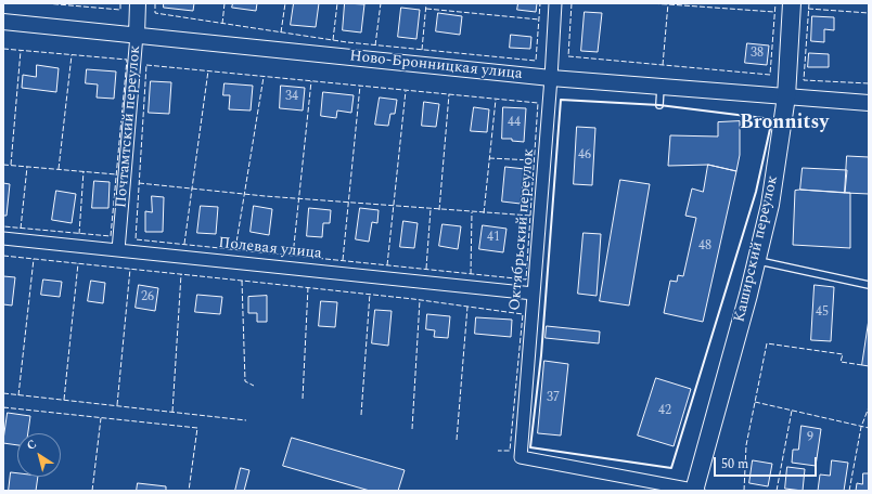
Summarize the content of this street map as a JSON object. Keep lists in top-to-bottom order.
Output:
{
  "streets": {
    "main road": ["Каширский переулок"],
    "street": [
      "Ново-Бронницкая улица",
      "Почтамтский переулок",
      "Октябрьский переулок",
      "Полевая улица"
    ]
  },
  "crossings": [
    ["Ново-Бронницкая улица", "Почтамтский переулок"],
    ["Ново-Бронницкая улица", "Октябрьский переулок"],
    ["Ново-Бронницкая улица", "Каширский переулок"],
    ["Почтамтский переулок", "Полевая улица"],
    ["Октябрьский переулок", "Полевая улица"],
    ["Октябрьский переулок", "Каширский переулок"]
  ],
  "districts": ["Bronnitsy"],
  "house_numbers": [
    "38",
    "34",
    "44",
    "46",
    "41",
    "48",
    "26",
    "45",
    "37",
    "42",
    "9"
  ],
  "scale_bar": "50 m",
  "north": "top left"
}
